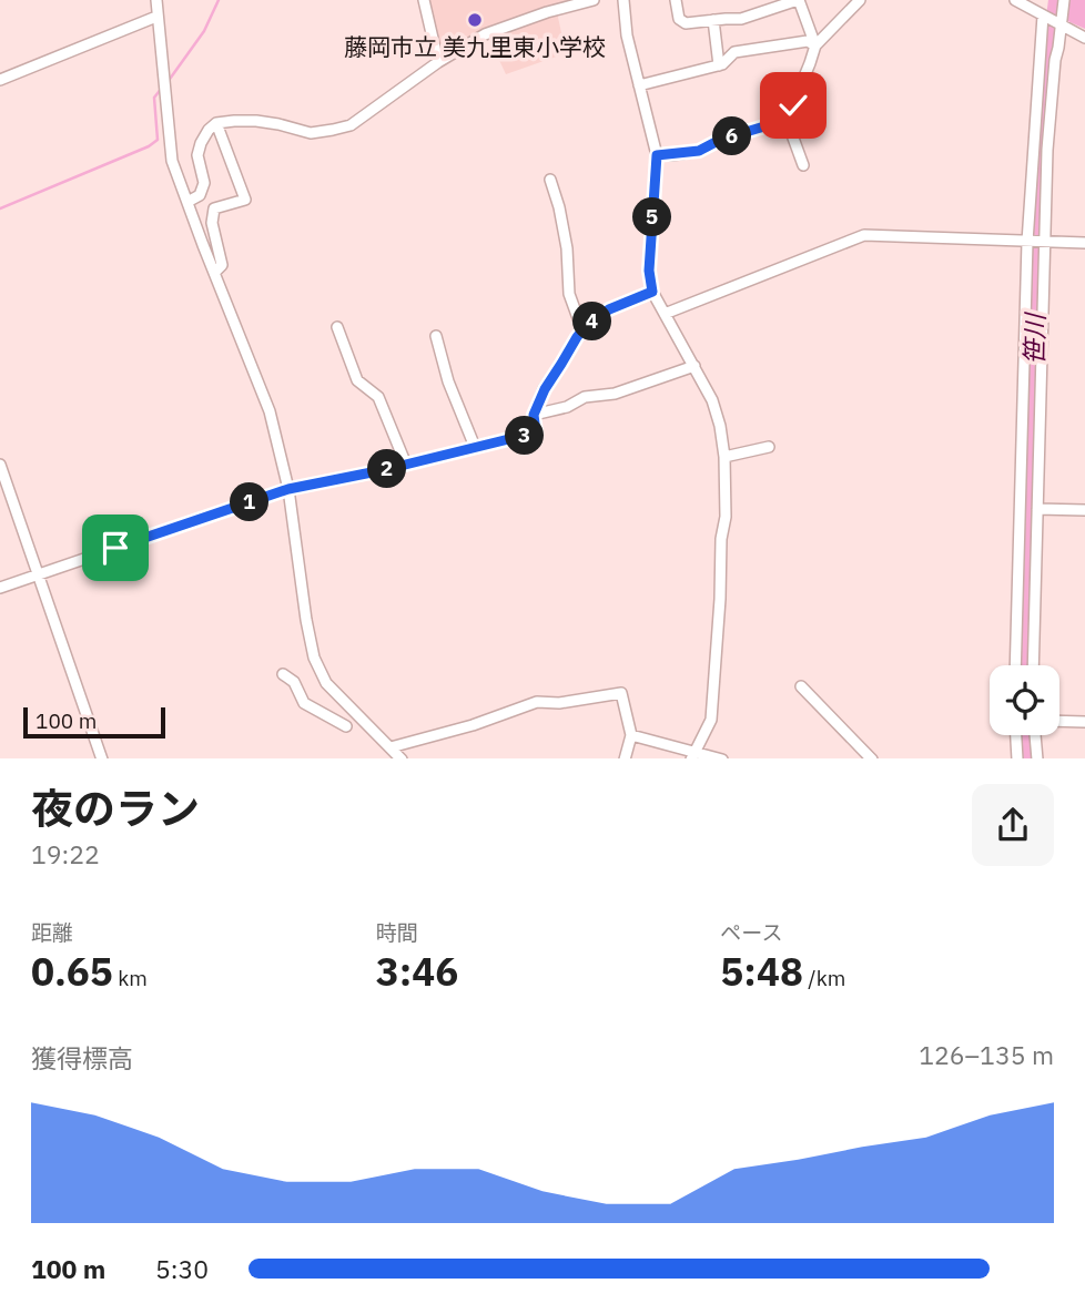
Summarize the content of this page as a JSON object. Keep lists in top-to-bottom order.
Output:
{
  "water": ["笹川"],
  "places": ["藤岡市立 美九里東小学校"],
  "scale_bar": "100 m",
  "page": {
    "pins": [
      "6",
      "5",
      "4",
      "3",
      "2",
      "1"
    ],
    "scale": "100 m",
    "heading": ["夜のラン", "19:22"],
    "stats": [
      ["距離", "0.65 km"],
      ["時間", "3:46"],
      ["ペース", "5:48 /km"]
    ],
    "chart": ["獲得標高", "126–135 m"],
    "list": [
      {
        "name": "100 m",
        "note": "5:30"
      }
    ]
  }
}
